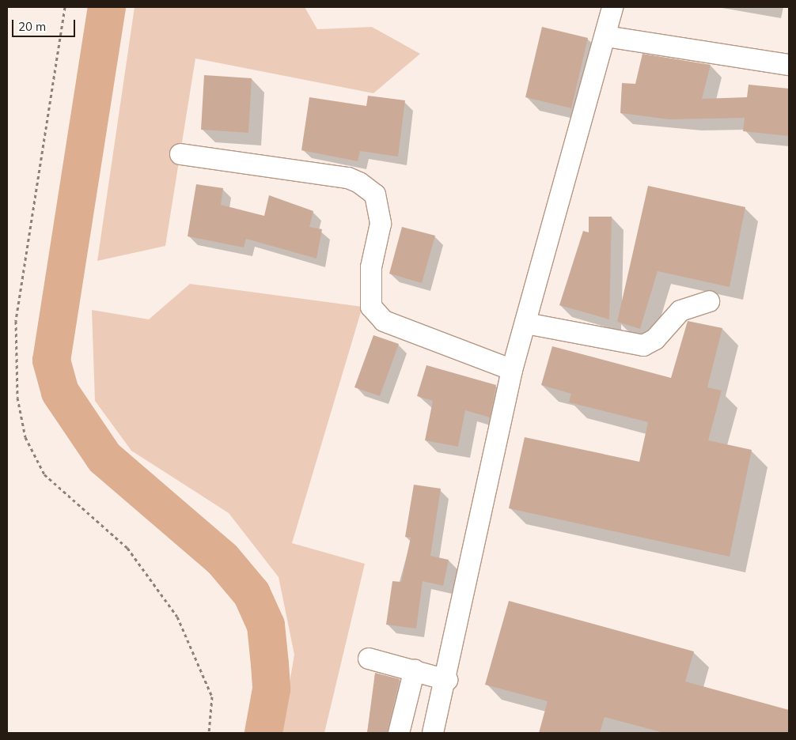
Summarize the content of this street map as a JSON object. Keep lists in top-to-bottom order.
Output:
{
  "scale_bar": "20 m"
}
